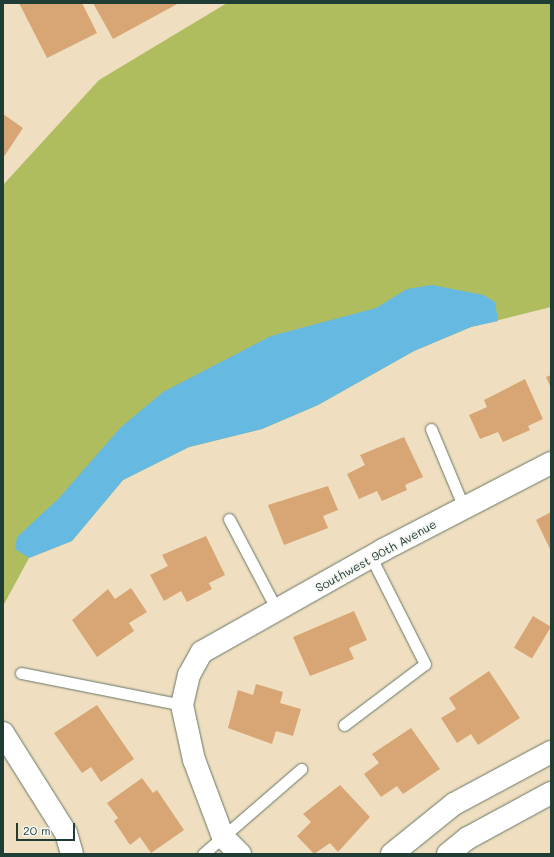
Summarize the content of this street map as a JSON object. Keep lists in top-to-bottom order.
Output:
{
  "streets": {
    "street": ["Southwest 90th Avenue"]
  },
  "scale_bar": "20 m"
}
